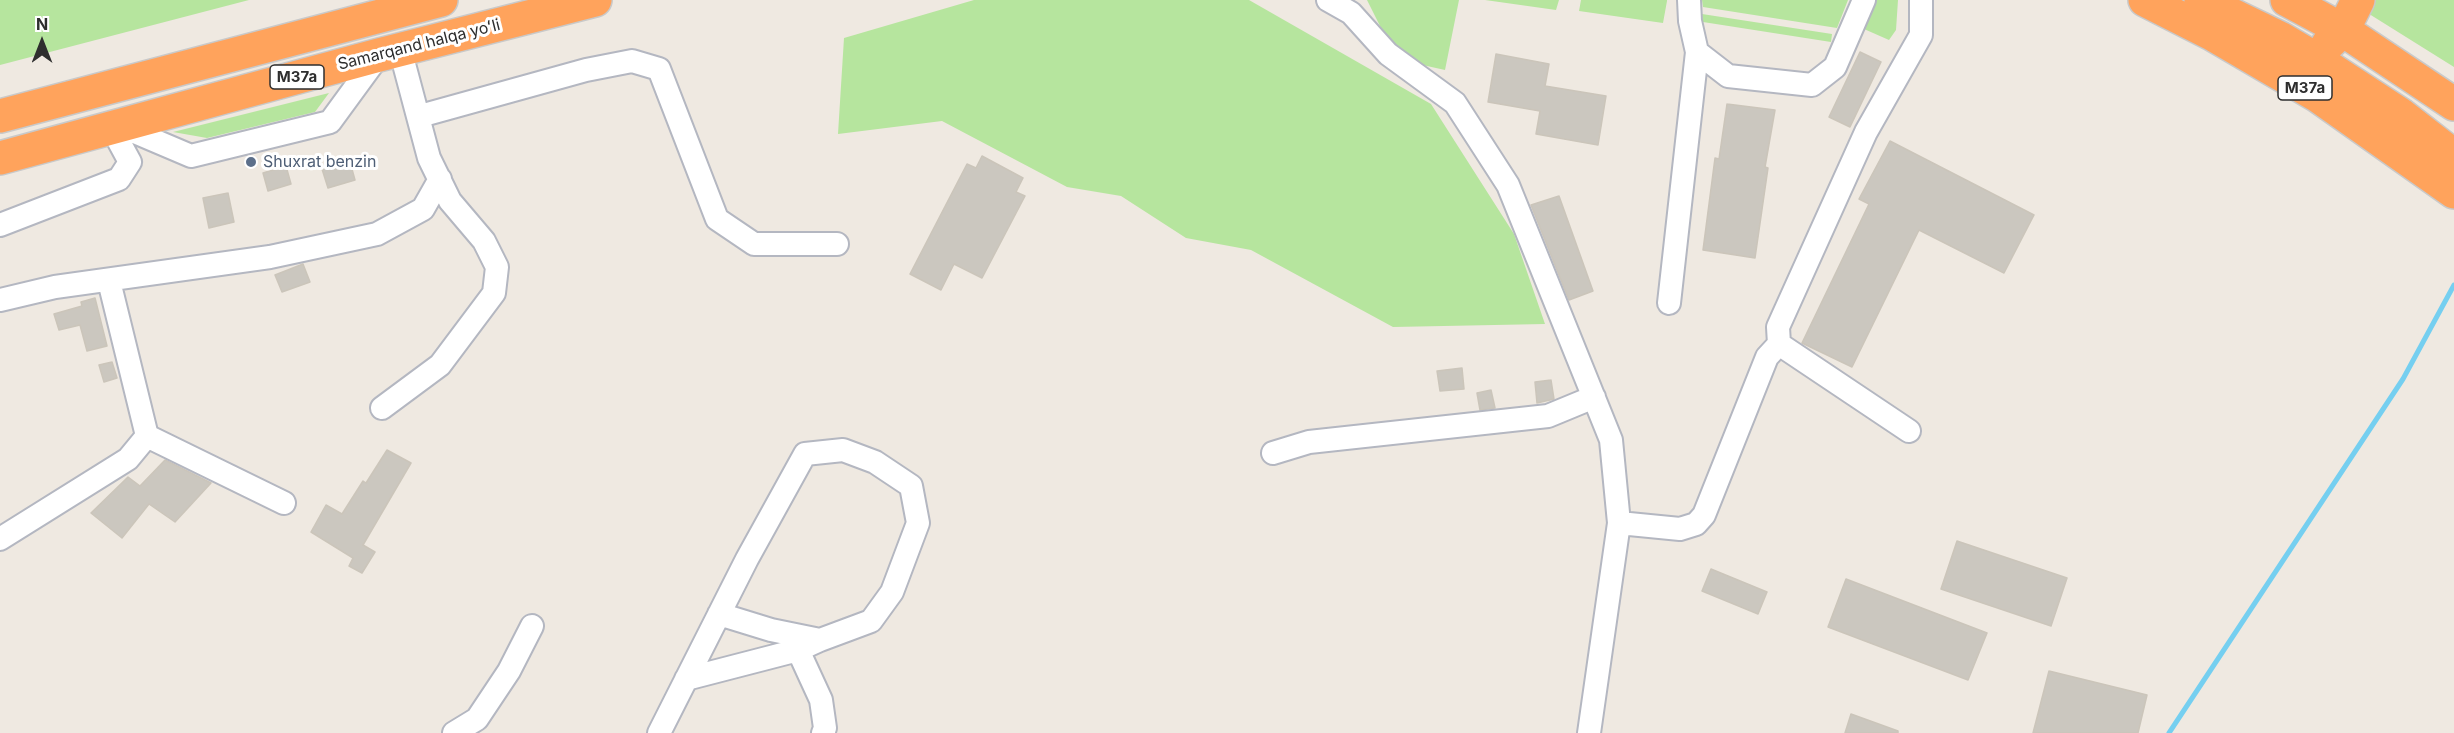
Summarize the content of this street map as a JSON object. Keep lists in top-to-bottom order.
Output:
{
  "streets": {
    "highway": ["Samarqand halqa yoʻli", "M37a"]
  },
  "places": ["Shuxrat benzin"],
  "north": "top"
}
